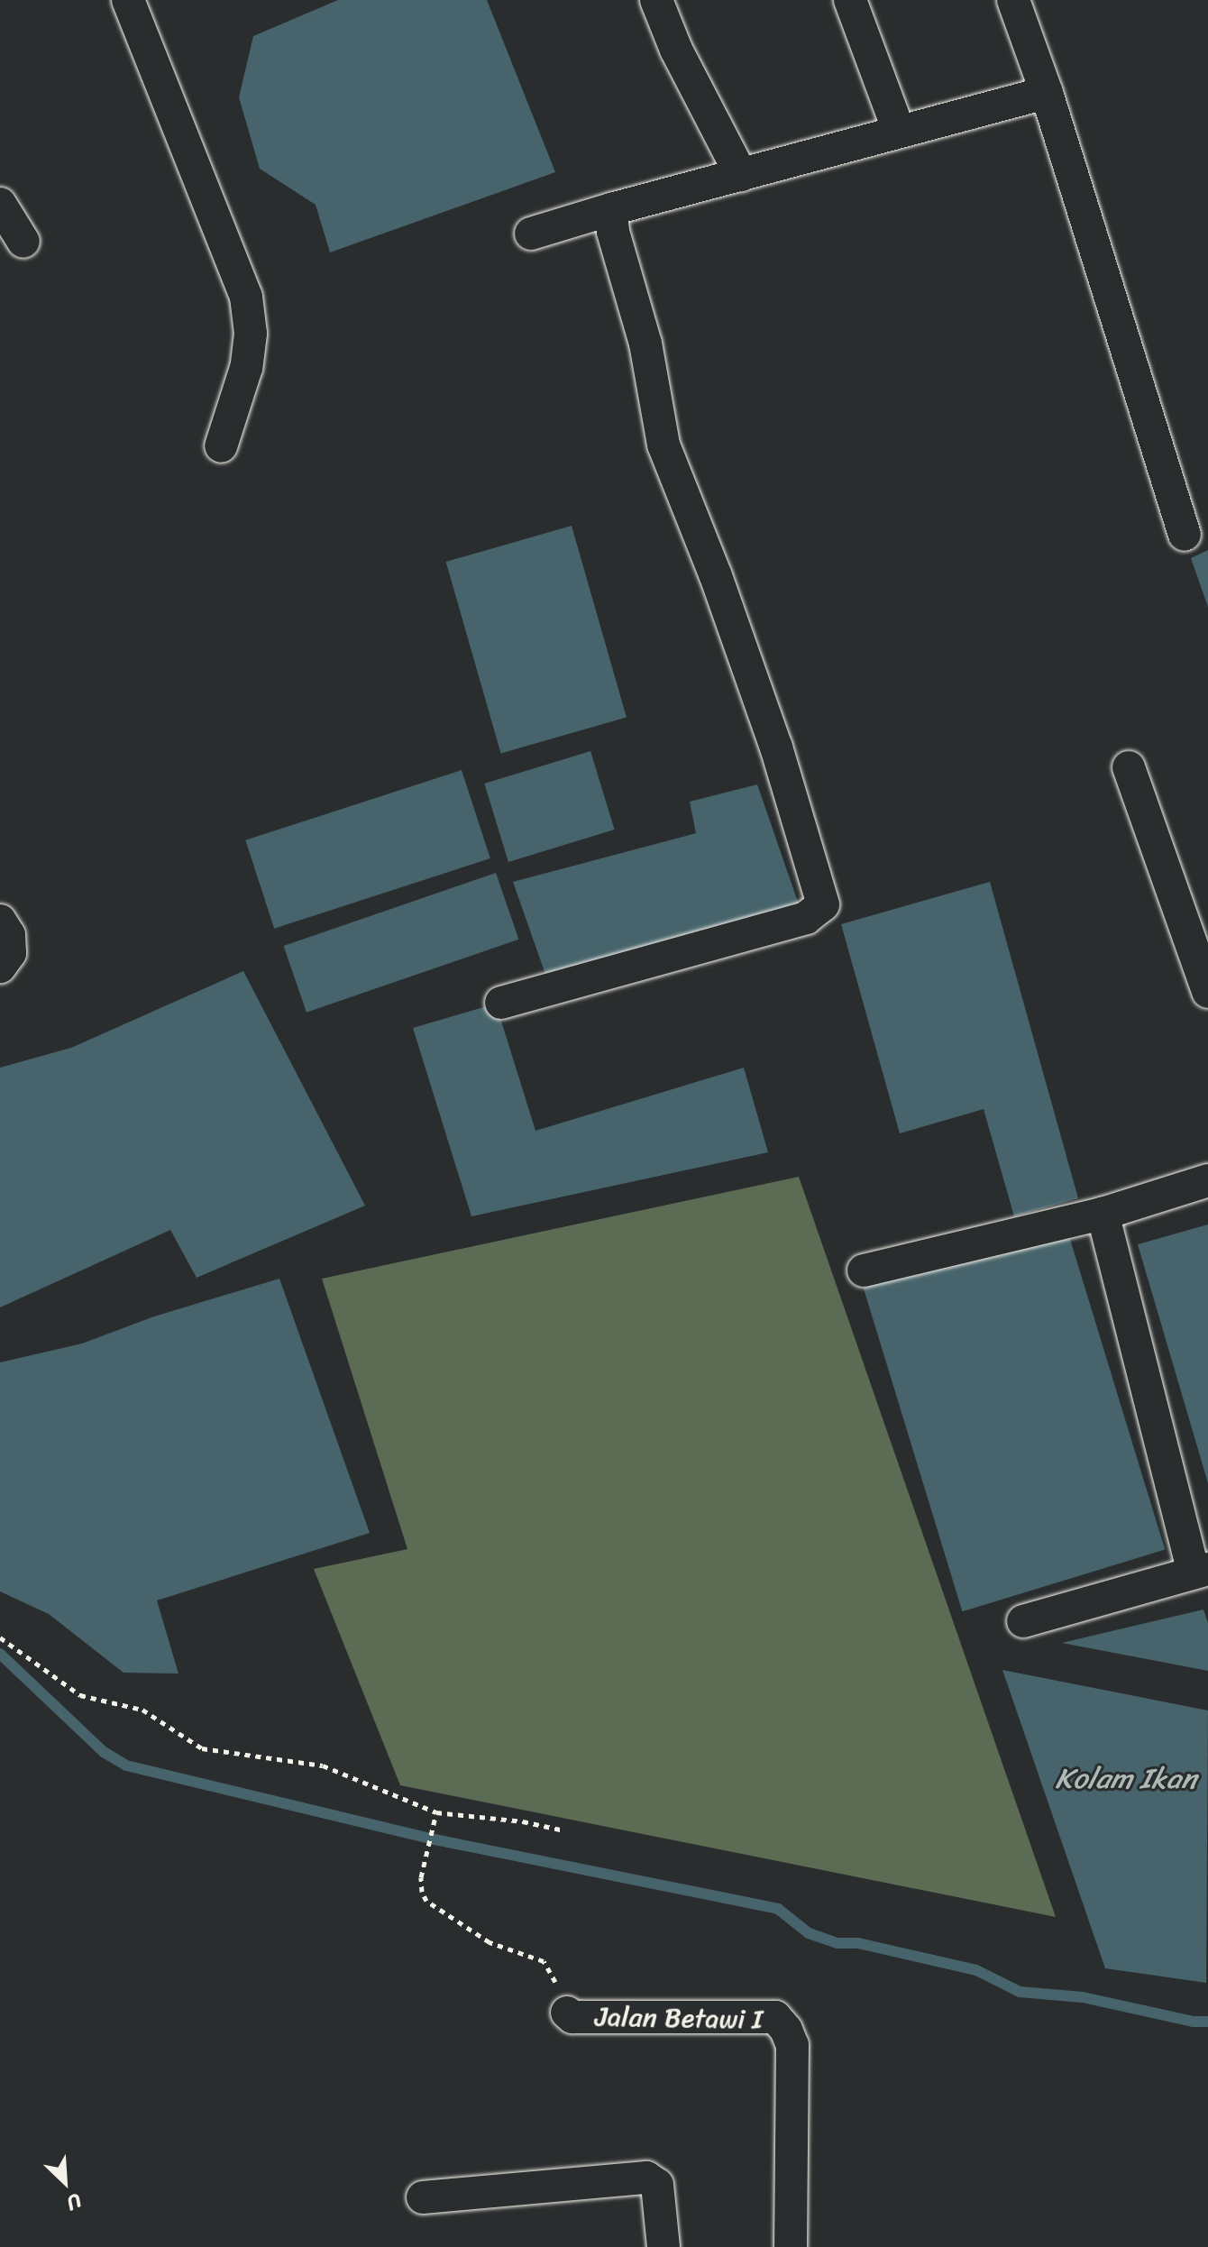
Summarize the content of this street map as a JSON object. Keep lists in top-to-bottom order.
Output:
{
  "streets": {
    "street": ["Jalan Betawi I"]
  },
  "water": ["Kolam Ikan"],
  "north": "bottom right"
}
